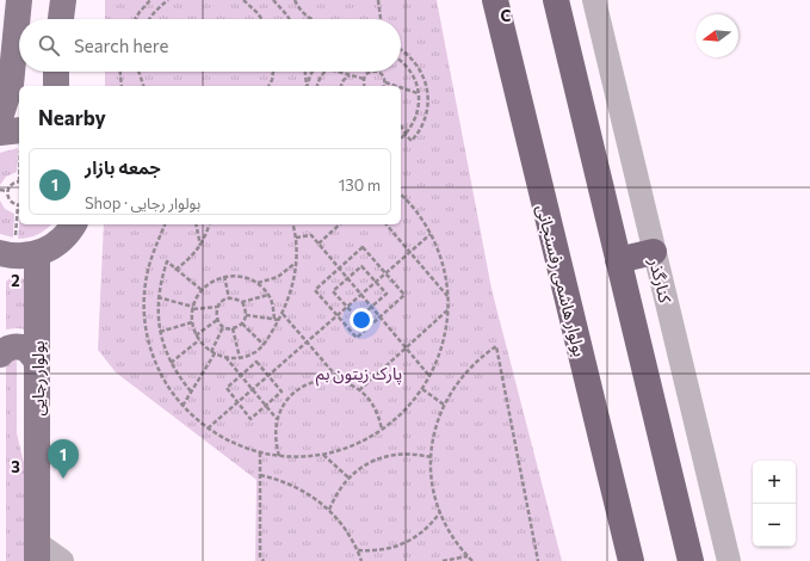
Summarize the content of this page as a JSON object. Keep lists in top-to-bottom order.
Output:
{
  "streets": {
    "highway": ["بولوار هاشمی رفسنجانی"],
    "main road": ["بولوار رجایی"],
    "street": ["کنارگذر"]
  },
  "parks": ["پارک زیتون بم"],
  "north": "left",
  "page": {
    "search": "Search here",
    "heading": "Nearby",
    "list": [
      {
        "mark": "1",
        "name": "جمعه بازار",
        "note": "Shop · بولوار رجایی",
        "value": "130 m"
      }
    ],
    "pins": "1",
    "map_buttons": ["+", "−"]
  },
  "grid": {
    "columns": ["C"],
    "rows": ["2", "3"]
  }
}
